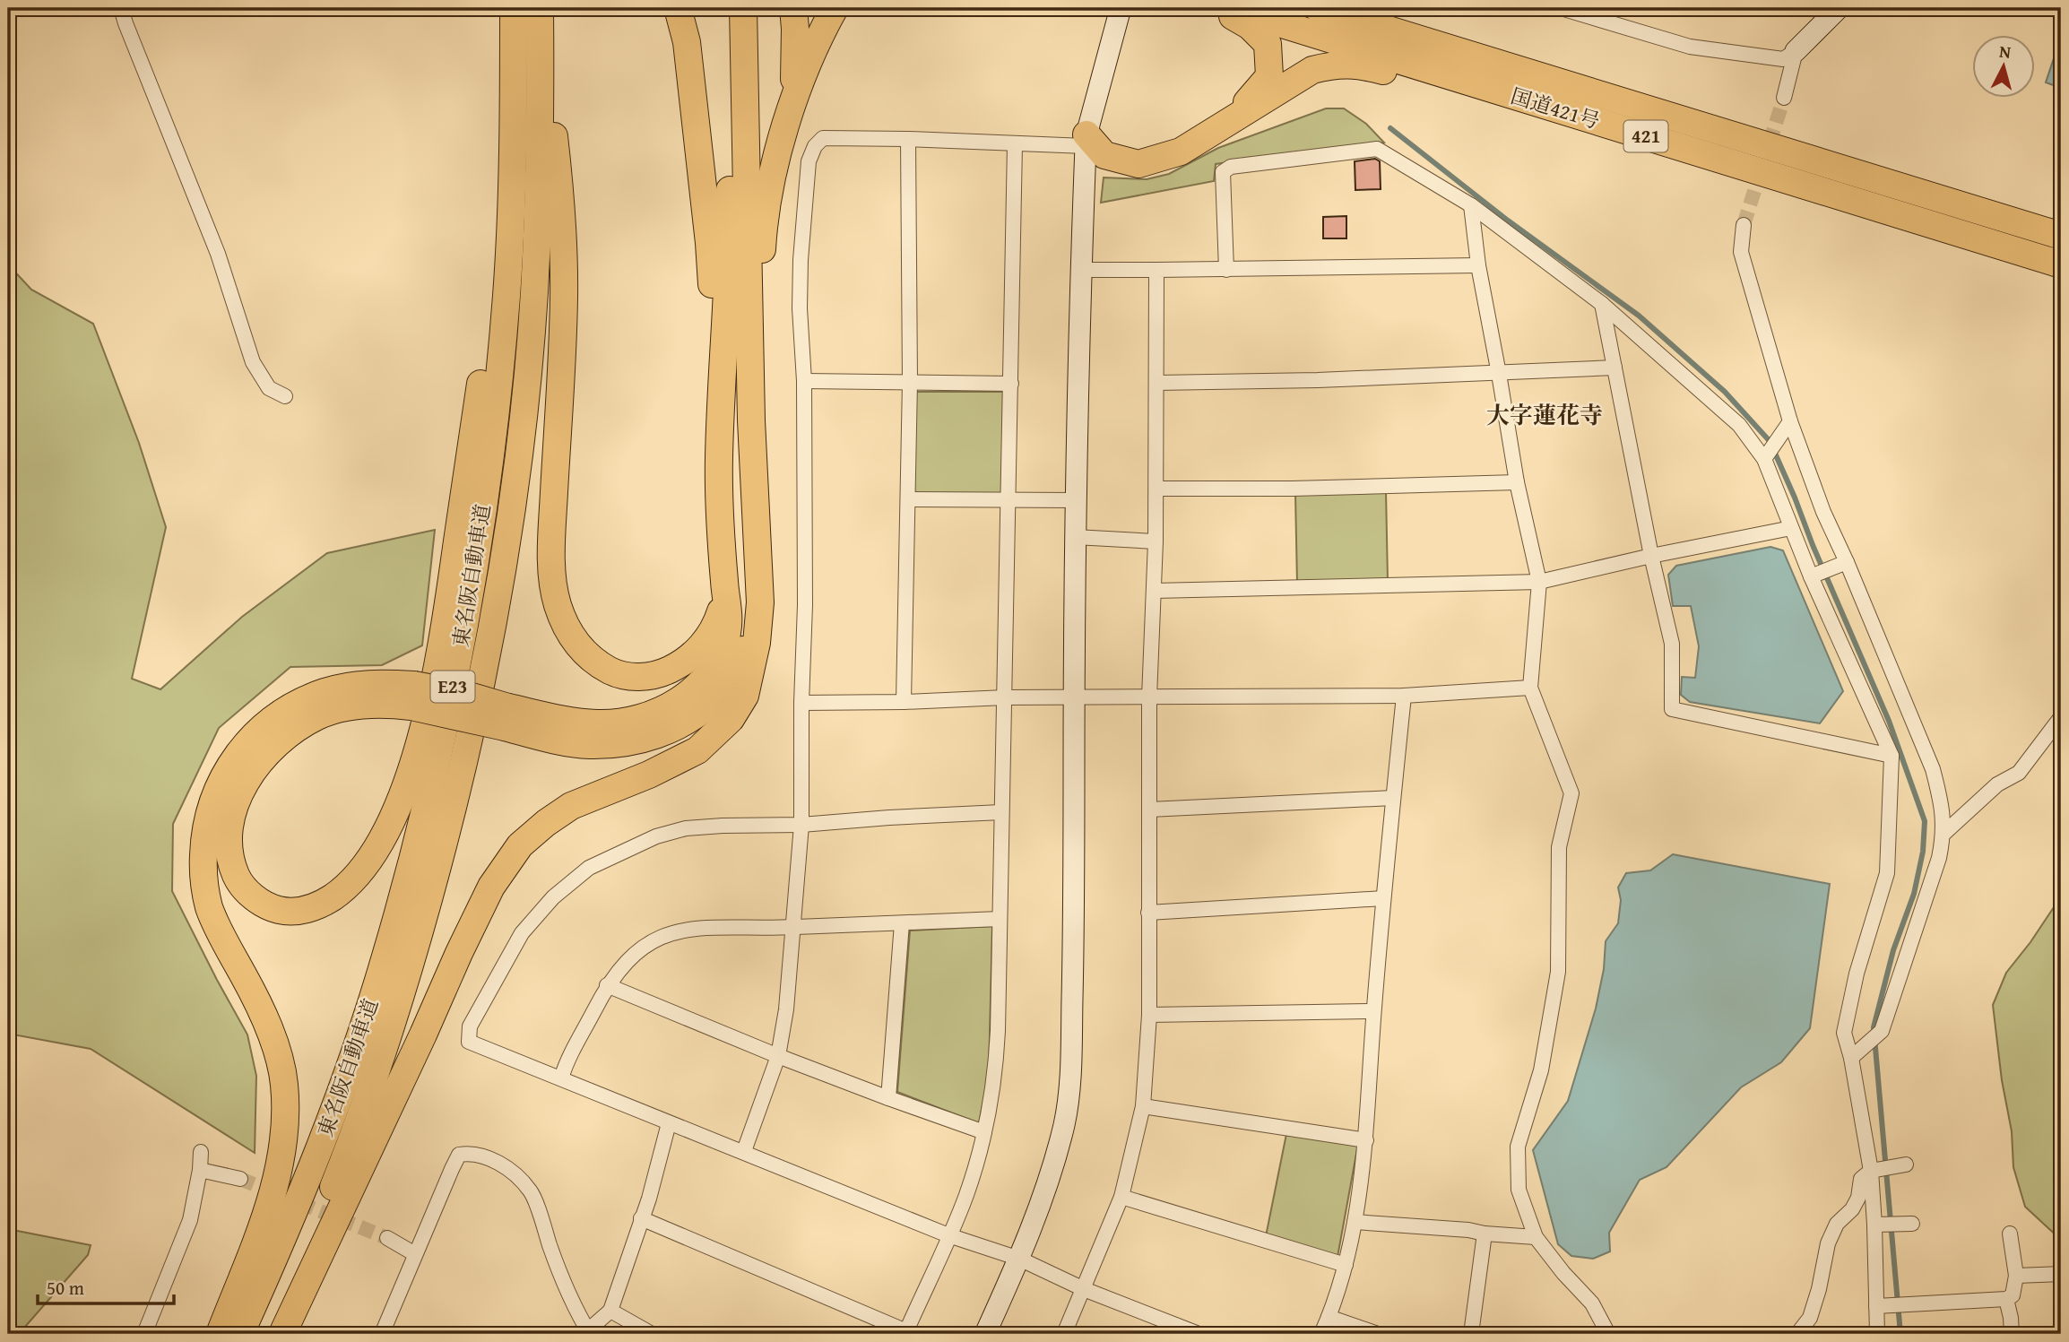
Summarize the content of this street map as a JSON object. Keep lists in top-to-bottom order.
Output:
{
  "streets": {
    "highway": [
      "国道421号",
      "421",
      "東名阪自動車道",
      "E23"
    ]
  },
  "districts": ["大字蓮花寺"],
  "scale_bar": "50 m",
  "north": "top"
}
